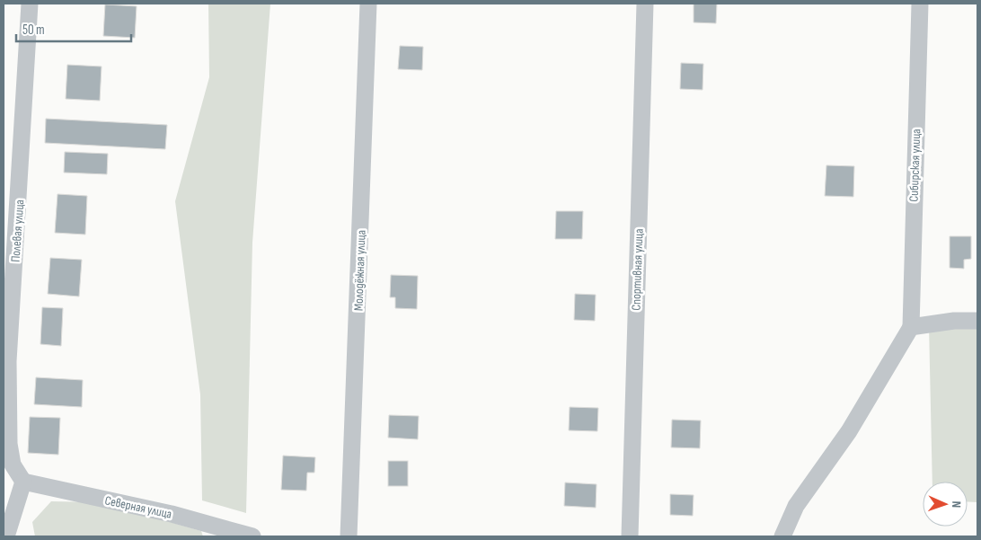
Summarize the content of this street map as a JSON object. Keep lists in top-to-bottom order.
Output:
{
  "streets": {
    "street": [
      "Сибирская улица",
      "Полевая улица",
      "Спортивная улица",
      "Молодёжная улица",
      "Северная улица"
    ]
  },
  "crossings": [
    ["Полевая улица", "Северная улица"]
  ],
  "scale_bar": "50 m",
  "north": "right"
}
